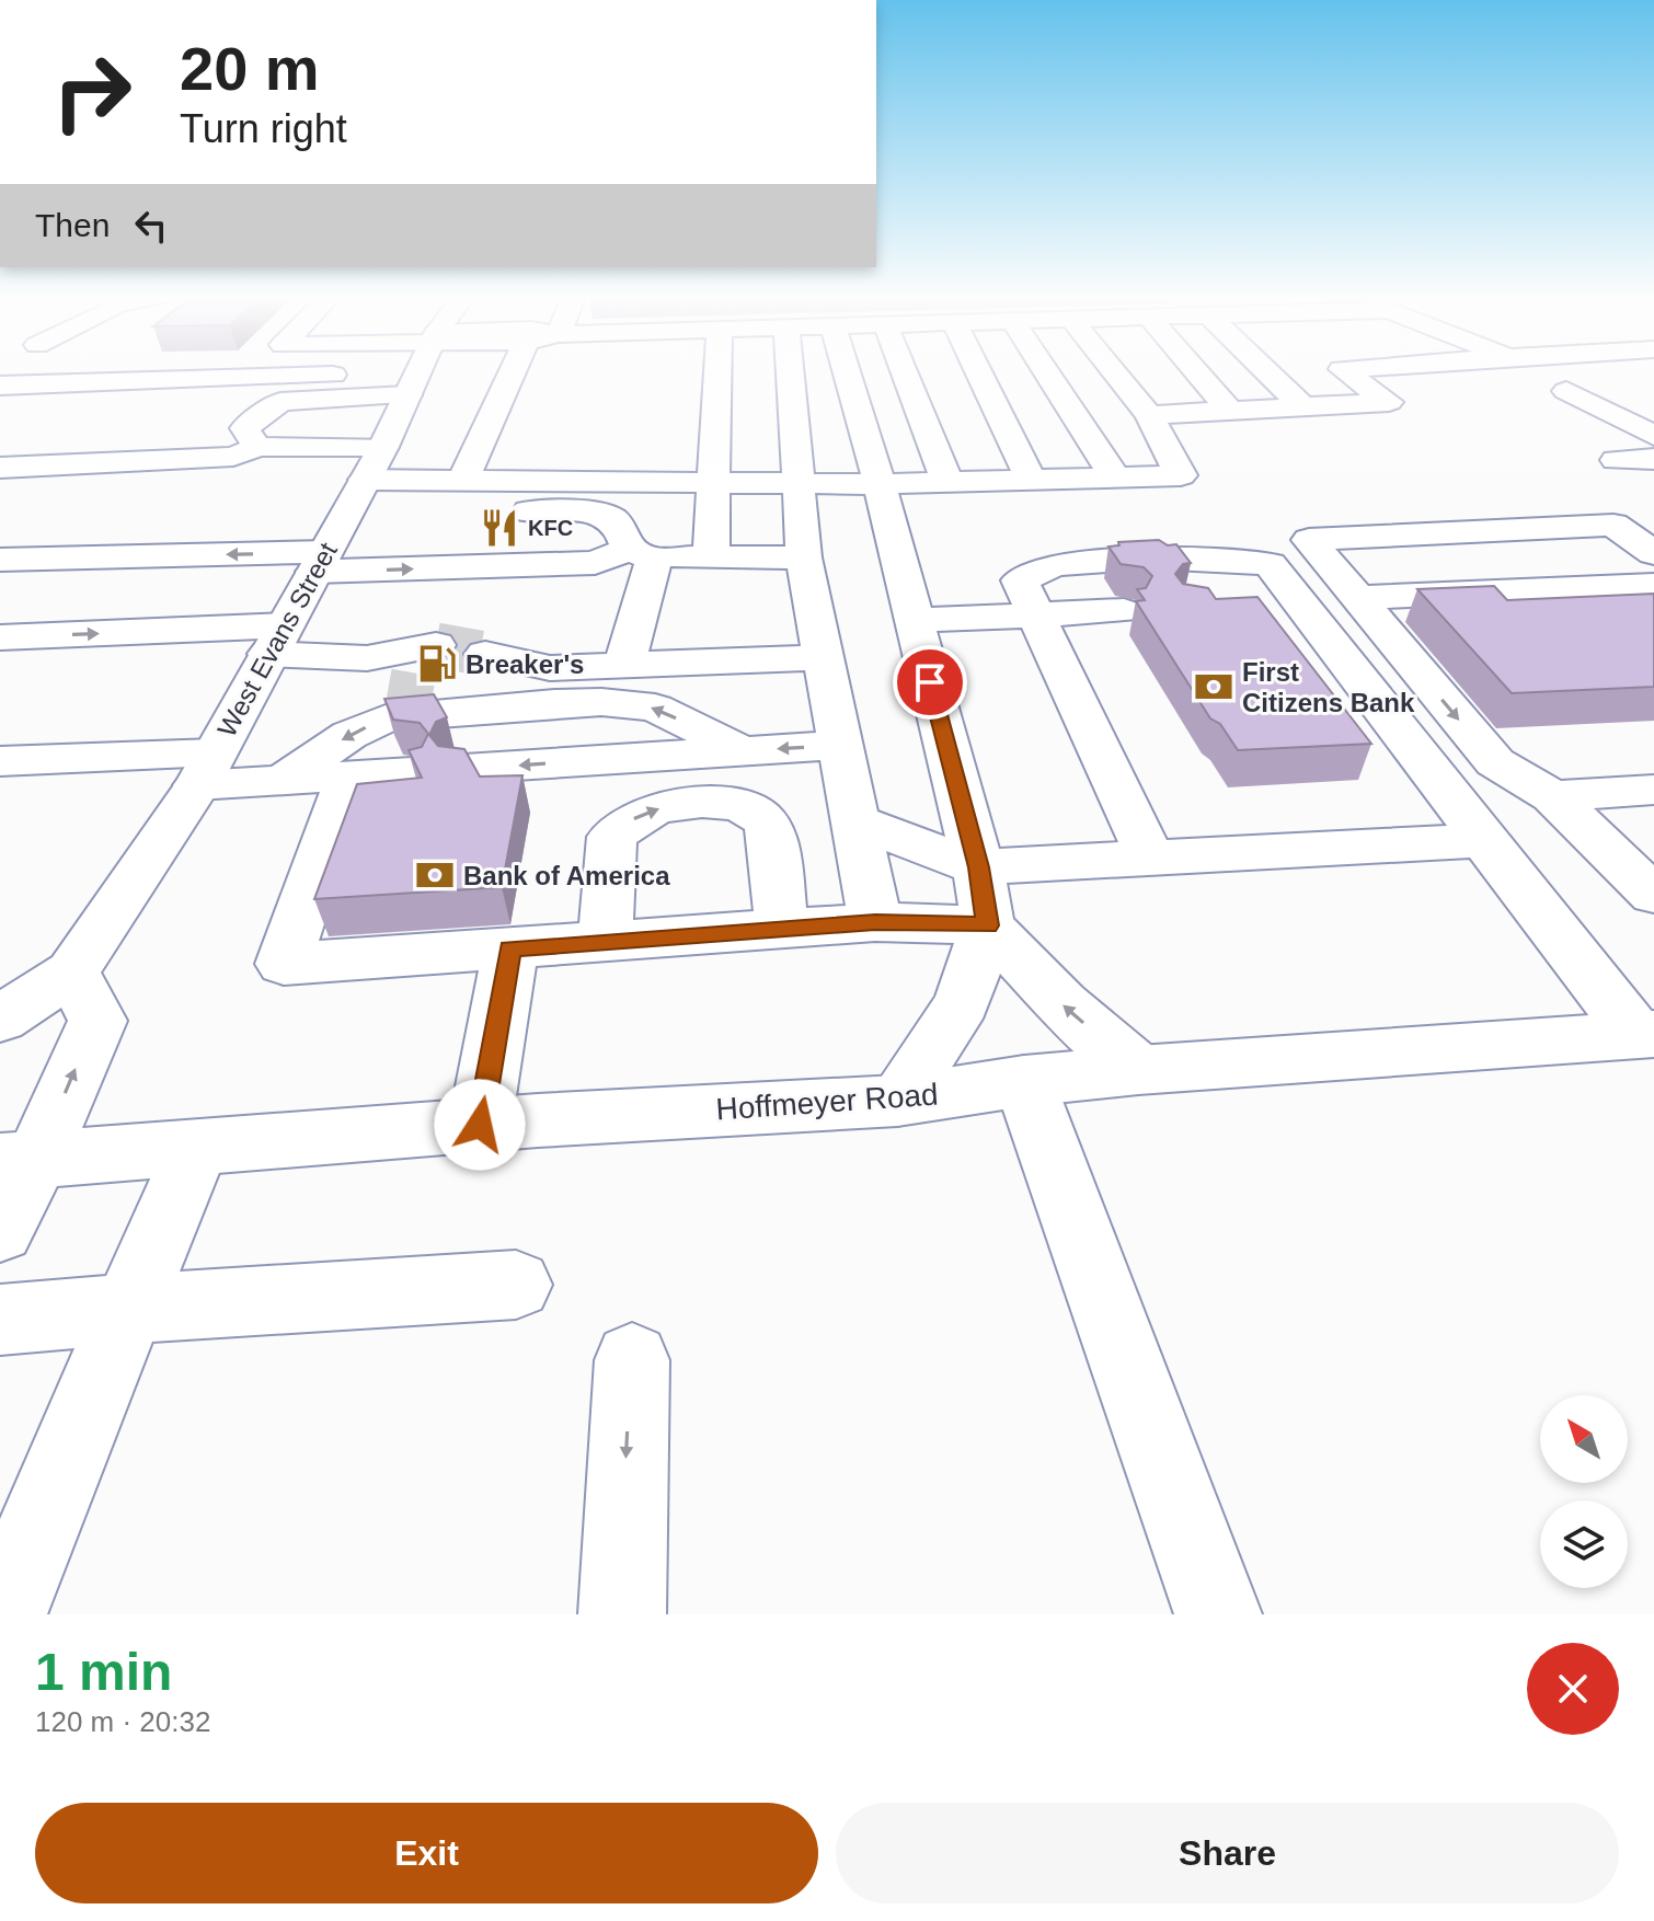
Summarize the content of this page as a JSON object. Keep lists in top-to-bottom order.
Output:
{
  "streets": {
    "main road": ["West Evans Street", "Hoffmeyer Road"]
  },
  "places": {
    "restaurant": ["KFC"],
    "fuel station": ["Breaker's"],
    "bank": ["First Citizens Bank", "Bank of America"]
  },
  "north": "top left",
  "page": {
    "turn": ["20 m", "Turn right"],
    "then": "Then",
    "heading": ["1 min", "120 m · 20:32"],
    "buttons": ["Exit", "Share"]
  }
}
